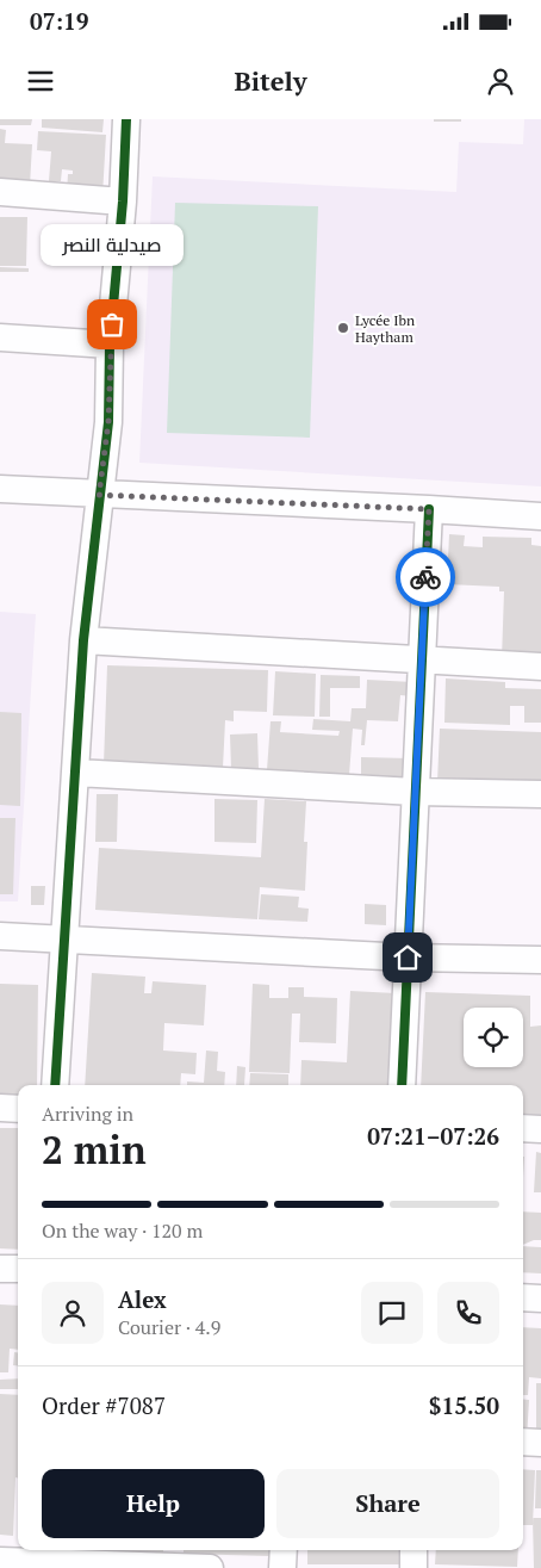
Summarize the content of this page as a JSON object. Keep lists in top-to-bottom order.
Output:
{
  "places": ["صيدلية النصر", "Lycée Ibn Haytham"],
  "page": {
    "status": "07:19",
    "header": "Bitely",
    "bubble": "صيدلية النصر",
    "heading": ["2 min", "Arriving in", "07:21–07:26"],
    "panel": [
      "Alex",
      "Courier · 4.9",
      "Order #7087",
      "$15.50"
    ],
    "bar": "On the way · 120 m",
    "buttons": ["Help", "Share"]
  }
}
